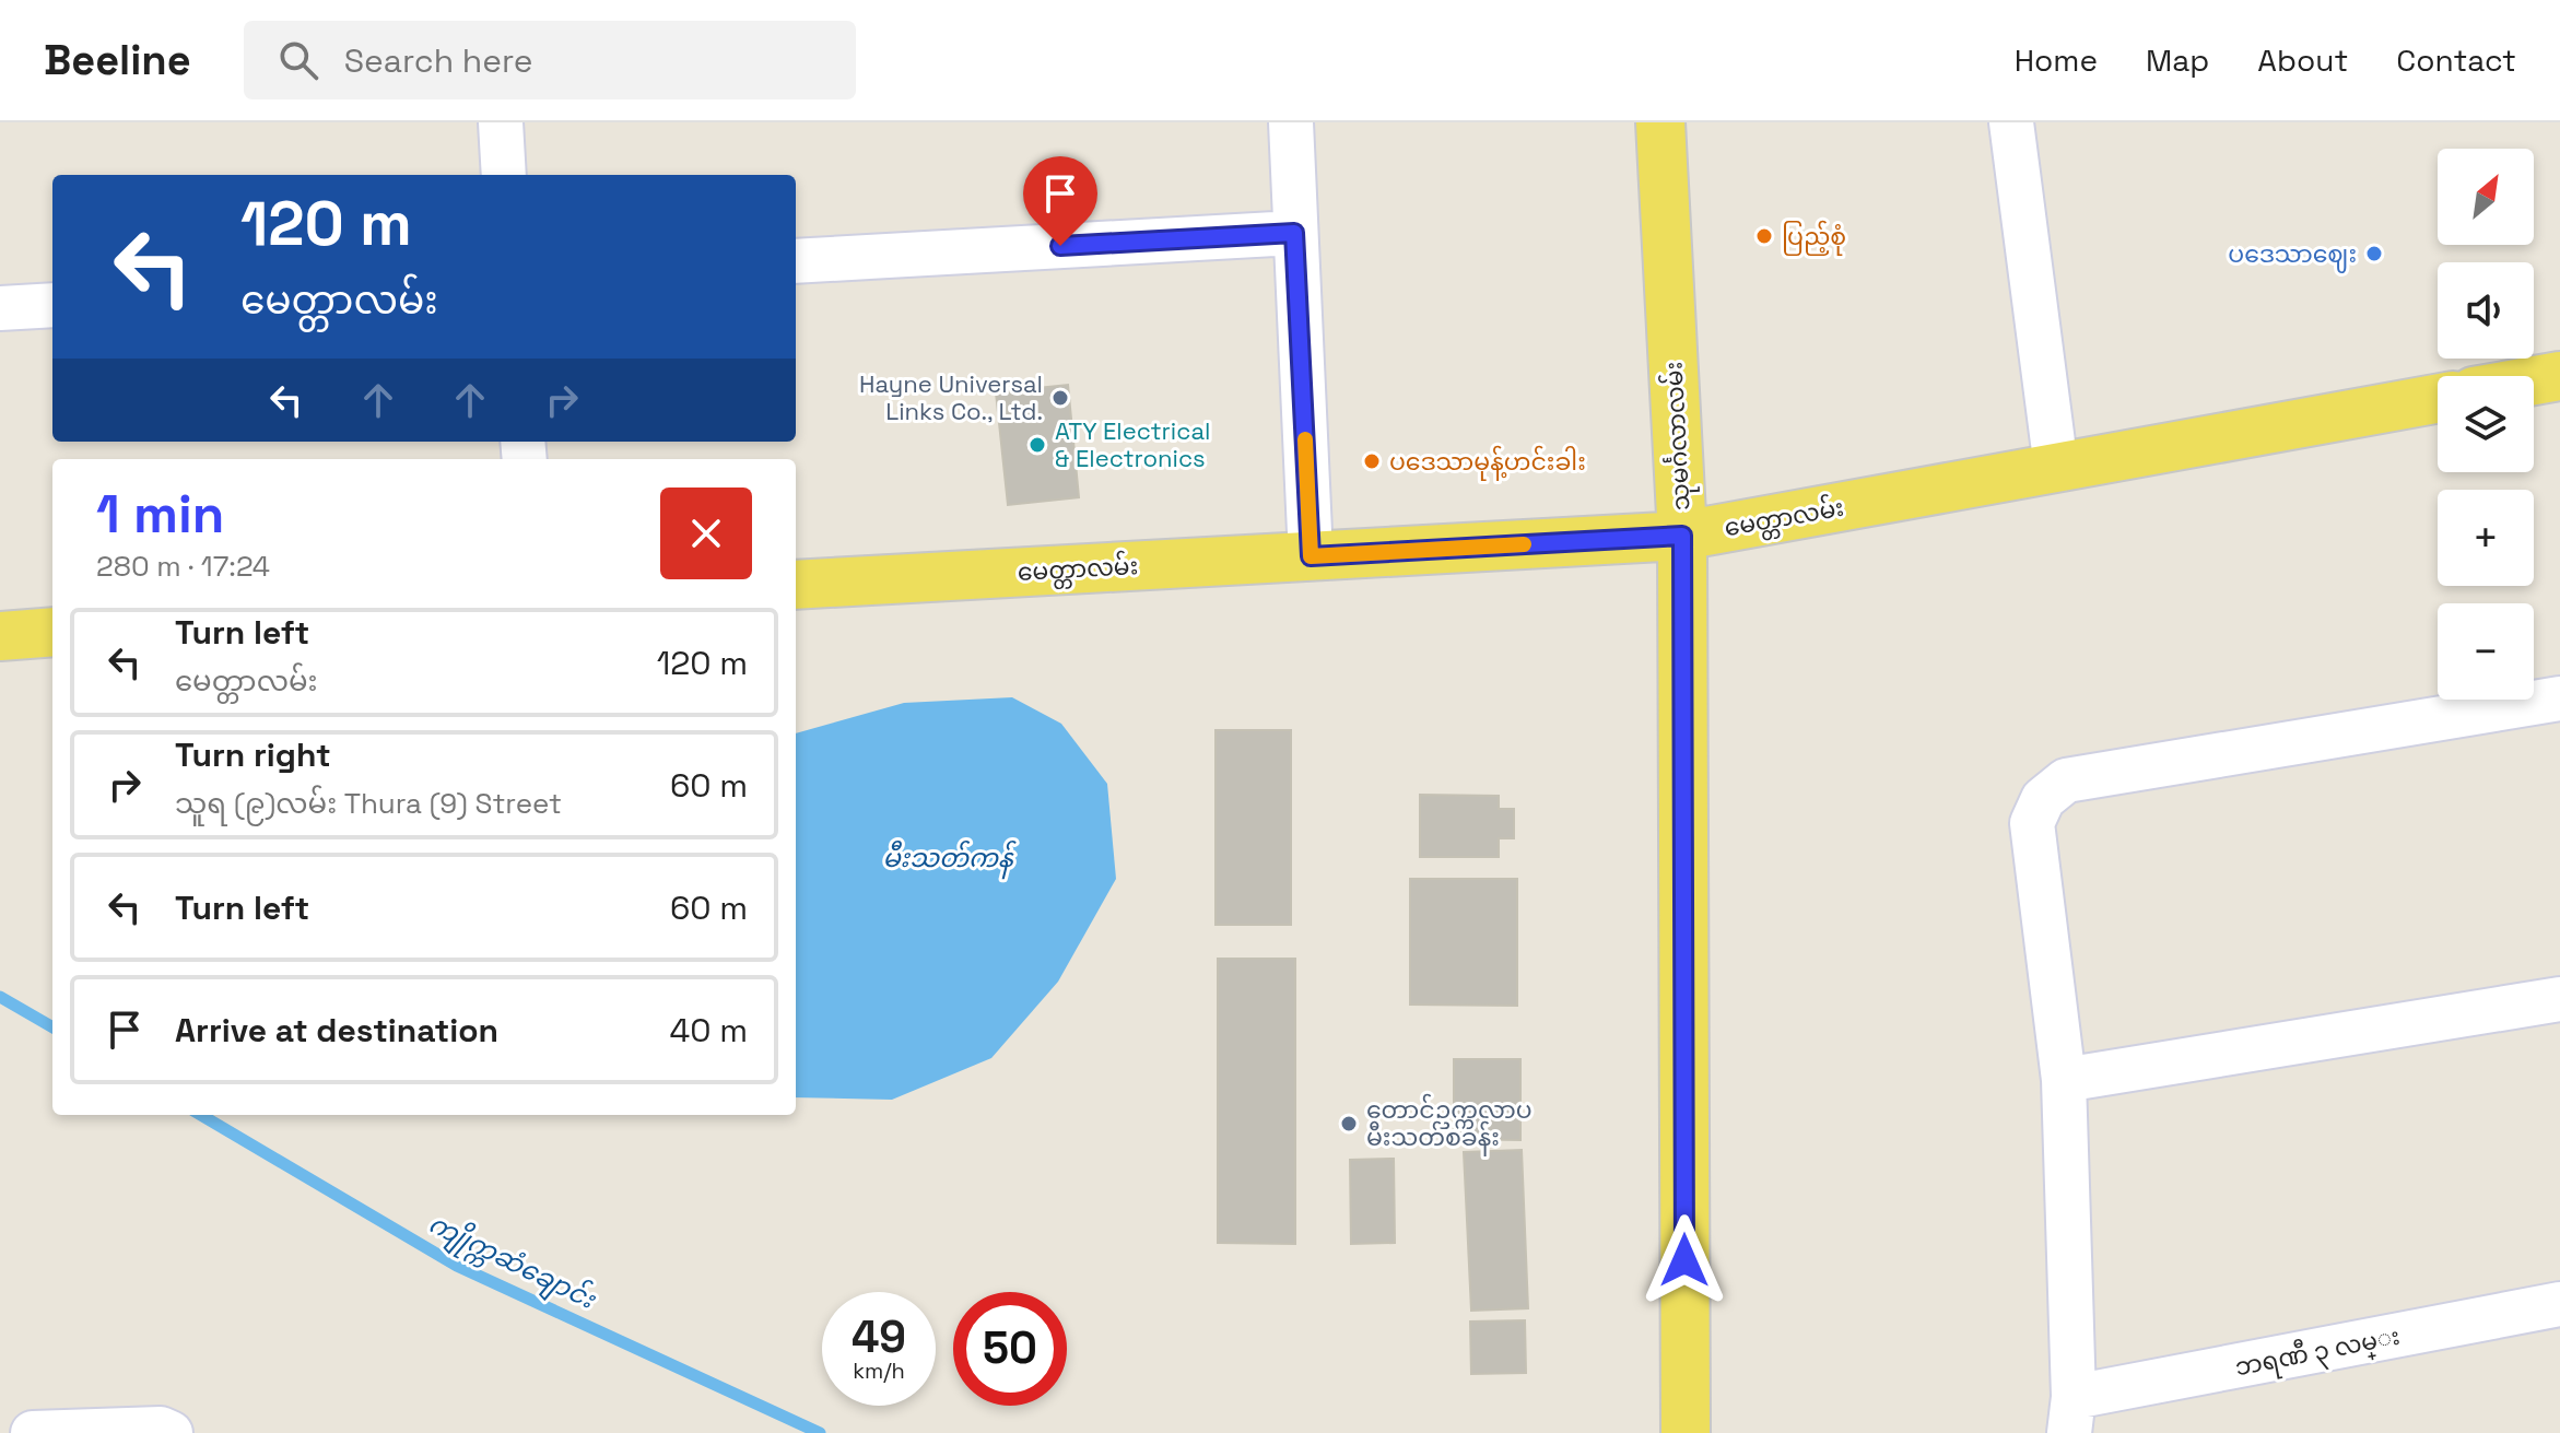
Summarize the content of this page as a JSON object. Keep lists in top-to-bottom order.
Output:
{
  "streets": {
    "main road": ["သုမင်္ဂလာလမ်း", "မေတ္တာလမ်း"],
    "street": ["ဘရဏီ ၃ လမ္း"]
  },
  "crossings": [
    ["သုမင်္ဂလာလမ်း", "မေတ္တာလမ်း"]
  ],
  "water": ["မီးသတ်ကန်", "ကျိုက္ကဆံချောင်း"],
  "places": [
    "ပြည့်စုံ",
    "ပဒေသာဈေး",
    "Hayne Universal Links Co., Ltd.",
    "ATY Electrical & Electronics",
    "ပဒေသာမုန့်ဟင်းခါး",
    "တောင်ဥက္ကလာပ မီးသတ်စခန်း"
  ],
  "north": "top right",
  "page": {
    "header": "Beeline",
    "search": "Search here",
    "nav": [
      "Home",
      "Map",
      "About",
      "Contact"
    ],
    "map_buttons": ["+", "−"],
    "turn": ["120 m", "မေတ္တာလမ်း"],
    "heading": ["1 min", "280 m · 17:24"],
    "list": [
      {
        "name": "Turn left",
        "note": "မေတ္တာလမ်း",
        "value": "120 m"
      },
      {
        "name": "Turn right",
        "note": "သူရ (၉)လမ်း Thura (9) Street",
        "value": "60 m"
      },
      {
        "name": "Turn left",
        "value": "60 m"
      },
      {
        "name": "Arrive at destination",
        "value": "40 m"
      }
    ],
    "speed": "49 km/h",
    "limit": "50"
  }
}
